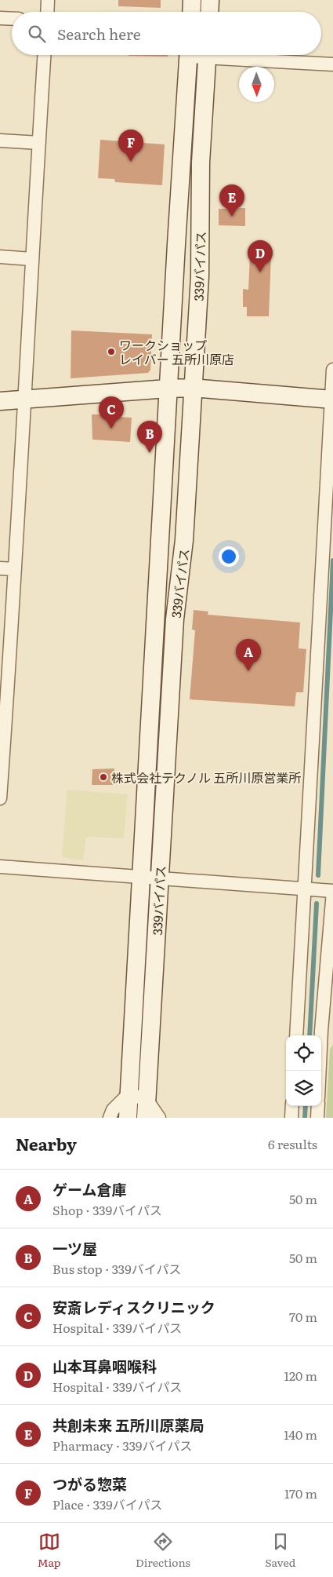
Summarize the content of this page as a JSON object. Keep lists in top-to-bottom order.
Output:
{
  "streets": {
    "street": ["339バイパス"]
  },
  "places": ["ワークショップ レイバー 五所川原店", "株式会社テクノル 五所川原営業所"],
  "north": "bottom",
  "page": {
    "search": "Search here",
    "pins": [
      "F",
      "E",
      "D",
      "C",
      "B",
      "A"
    ],
    "heading": ["Nearby", "6 results"],
    "list": [
      {
        "mark": "A",
        "name": "ゲーム倉庫",
        "note": "Shop · 339バイパス",
        "value": "50 m"
      },
      {
        "mark": "B",
        "name": "一ツ屋",
        "note": "Bus stop · 339バイパス",
        "value": "50 m"
      },
      {
        "mark": "C",
        "name": "安斎レディスクリニック",
        "note": "Hospital · 339バイパス",
        "value": "70 m"
      },
      {
        "mark": "D",
        "name": "山本耳鼻咽喉科",
        "note": "Hospital · 339バイパス",
        "value": "120 m"
      },
      {
        "mark": "E",
        "name": "共創未来 五所川原薬局",
        "note": "Pharmacy · 339バイパス",
        "value": "140 m"
      },
      {
        "mark": "F",
        "name": "つがる惣菜",
        "note": "Place · 339バイパス",
        "value": "170 m"
      }
    ],
    "nav": ["Map", "Directions", "Saved"]
  }
}
